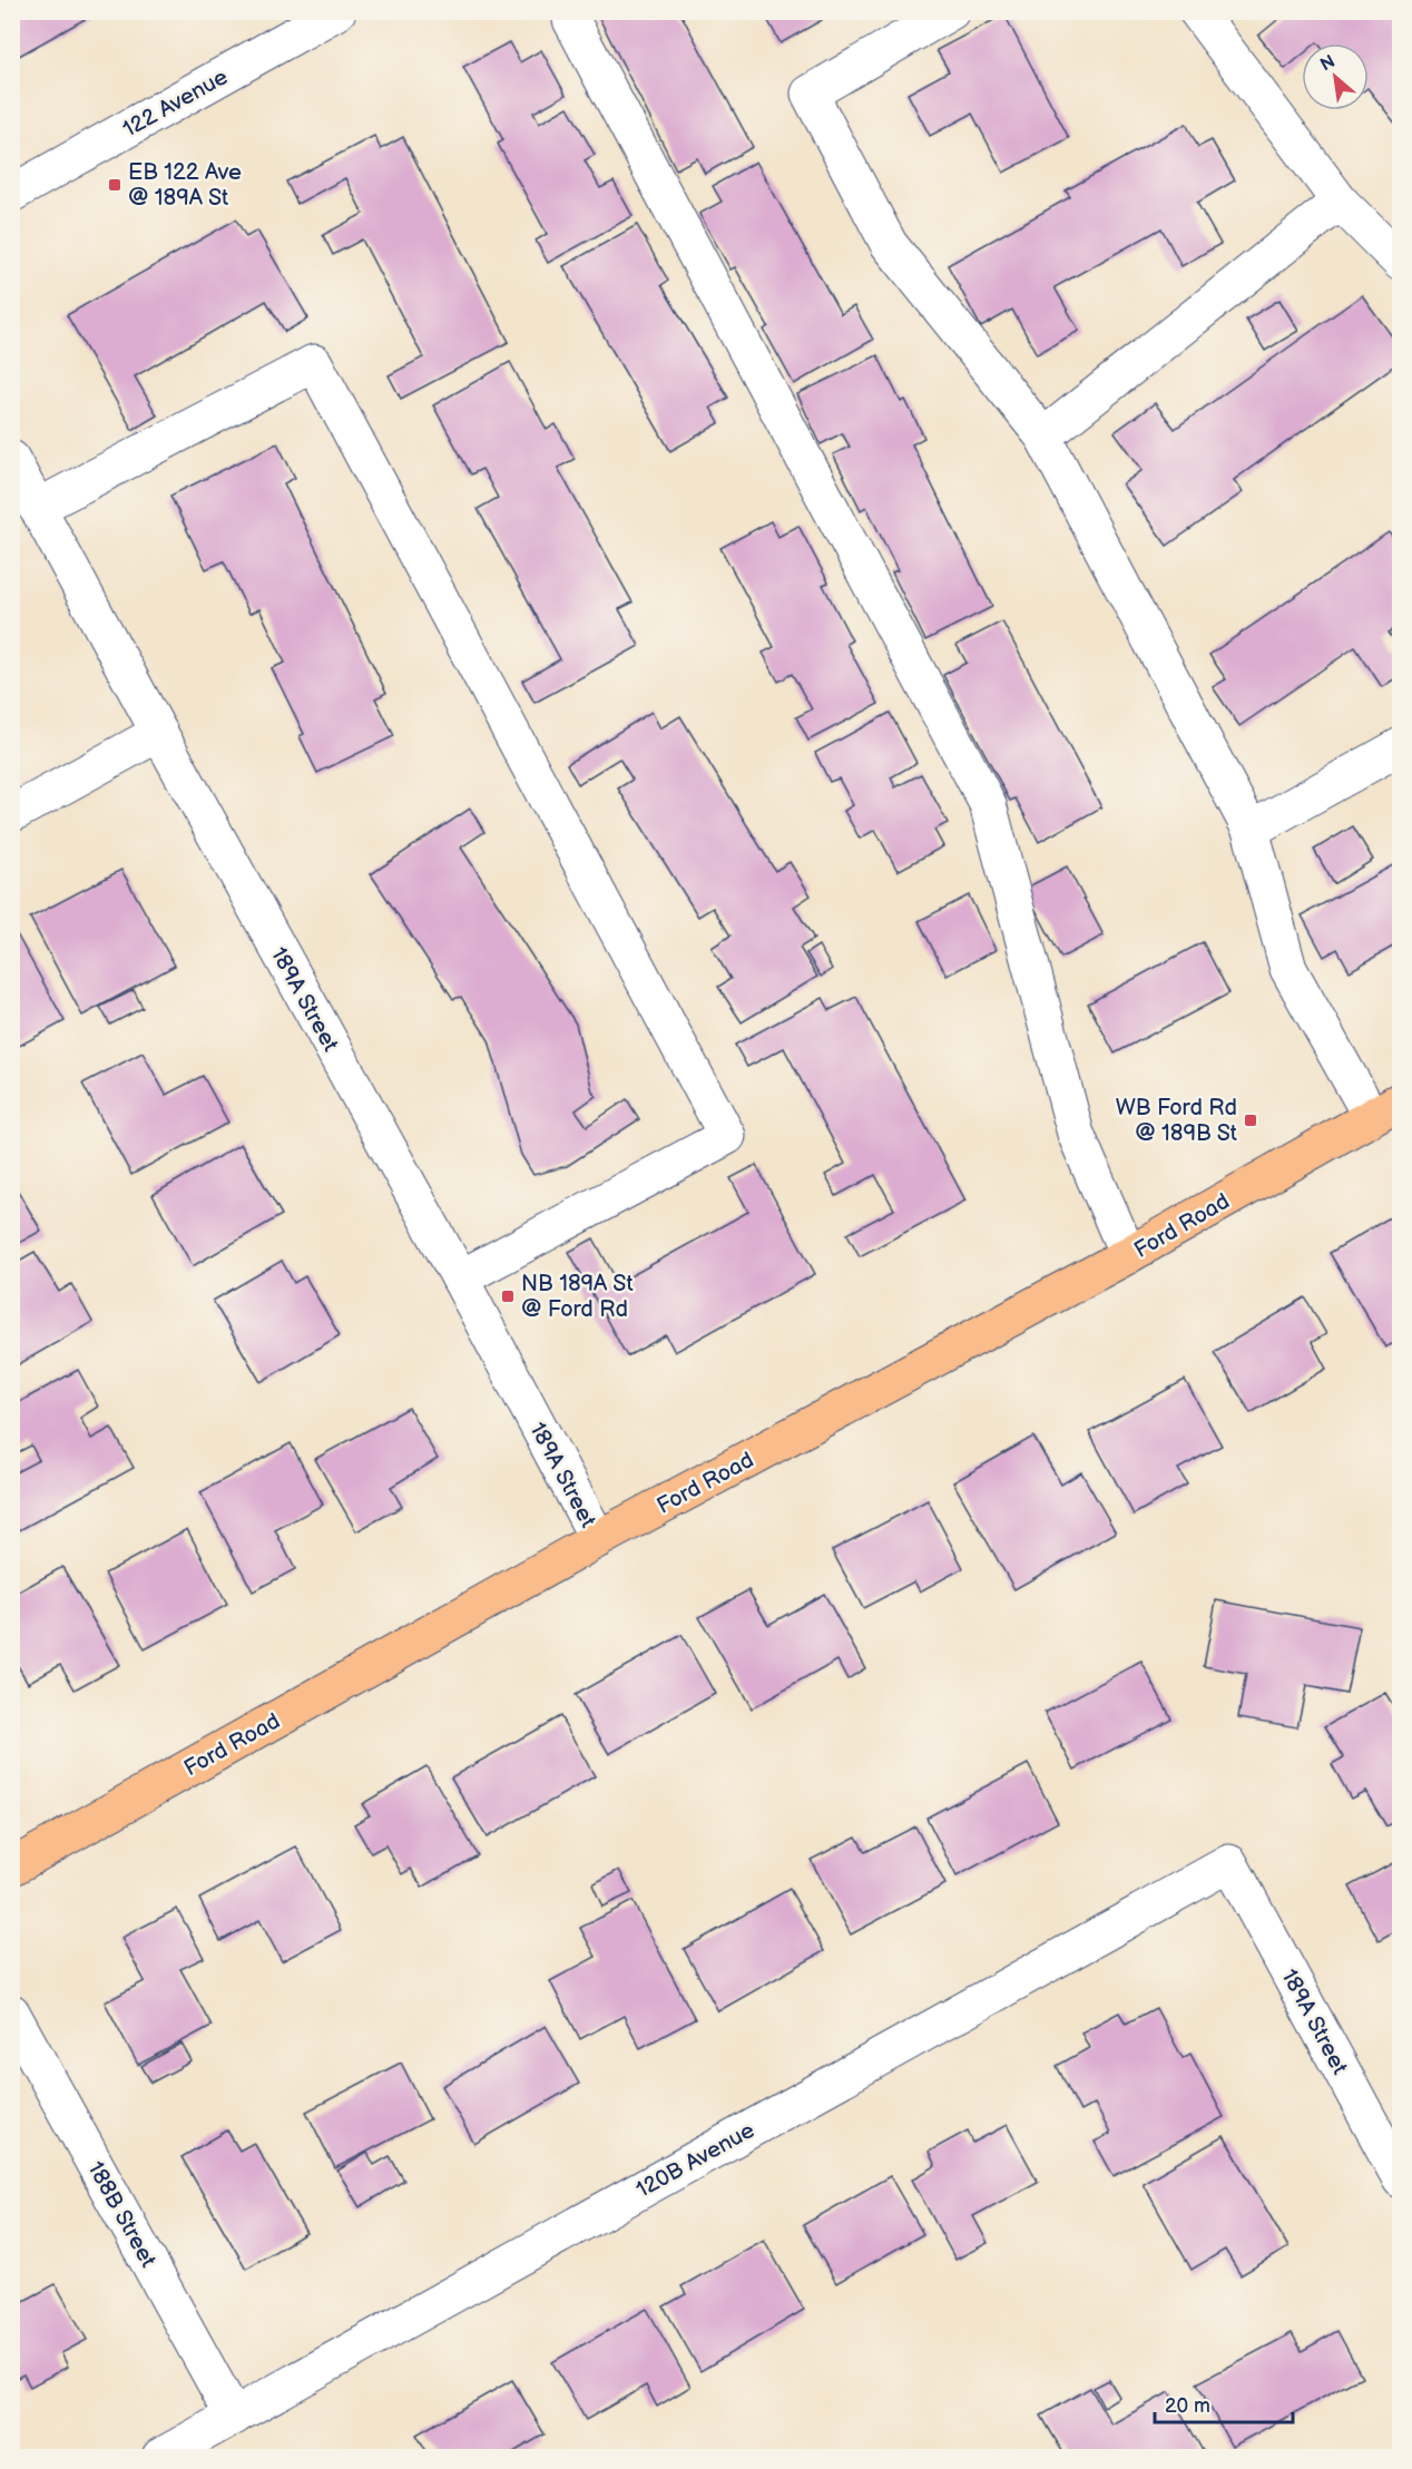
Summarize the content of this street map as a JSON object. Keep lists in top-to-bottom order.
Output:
{
  "streets": {
    "main road": ["Ford Road"],
    "street": [
      "122 Avenue",
      "189A Street",
      "120B Avenue",
      "188B Street"
    ]
  },
  "crossings": [
    ["189A Street", "Ford Road"],
    ["189A Street", "120B Avenue"],
    ["120B Avenue", "188B Street"]
  ],
  "places": {
    "transit": ["EB 122 Ave @ 189A St", "WB Ford Rd @ 189B St", "NB 189A St @ Ford Rd"]
  },
  "scale_bar": "20 m",
  "north": "top left"
}
